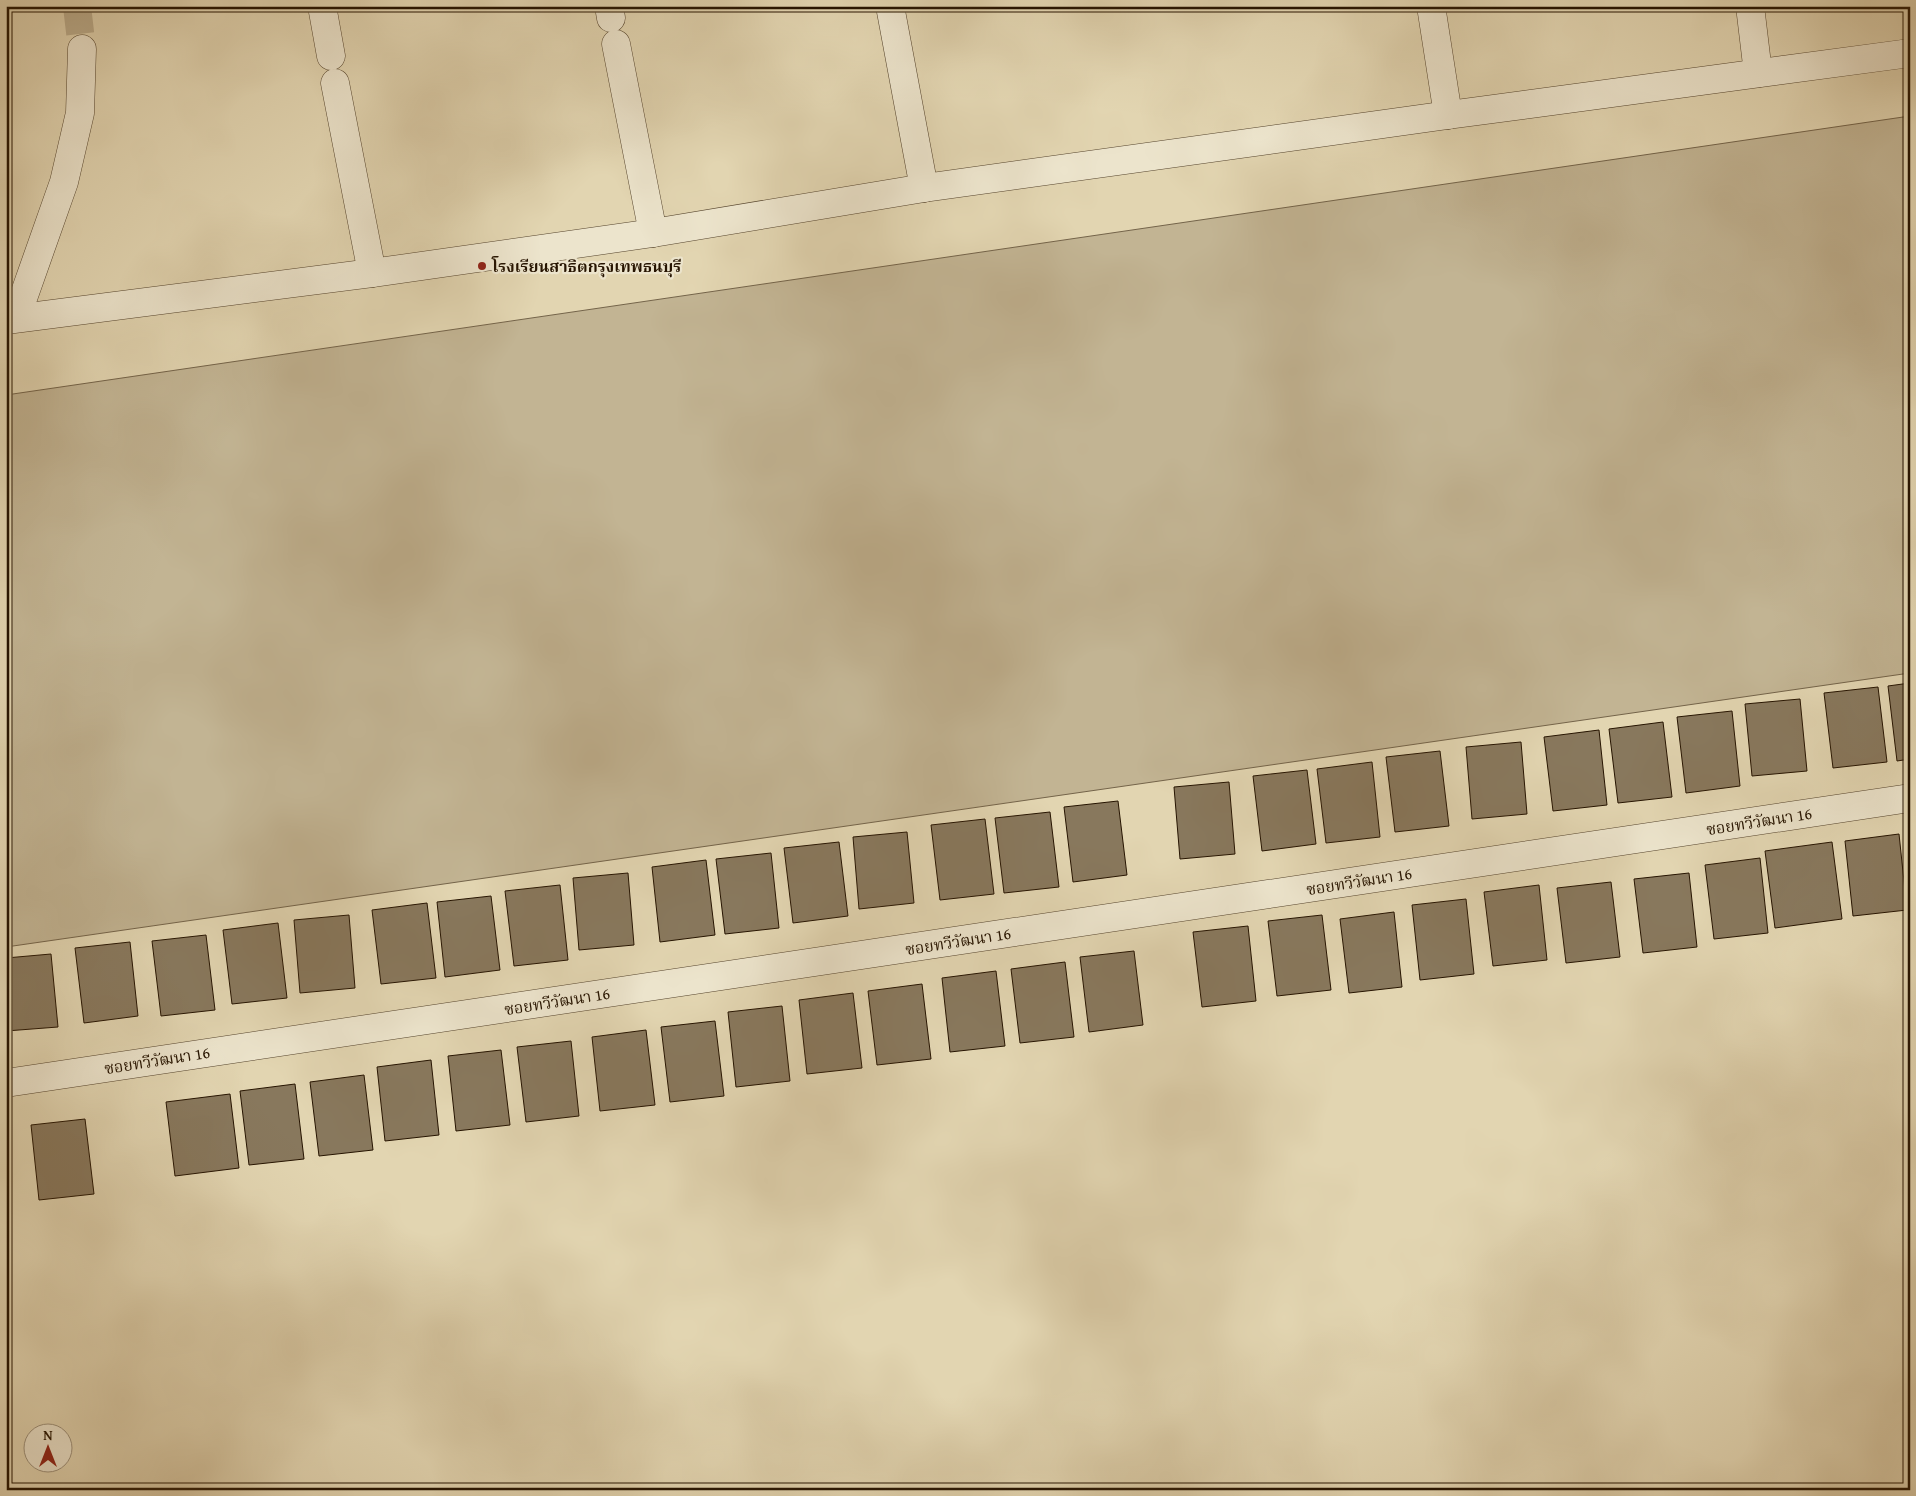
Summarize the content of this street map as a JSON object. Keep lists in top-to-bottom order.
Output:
{
  "streets": {
    "street": ["ซอยทวีวัฒนา 16"]
  },
  "places": ["โรงเรียนสาธิตกรุงเทพธนบุรี"],
  "north": "top"
}
